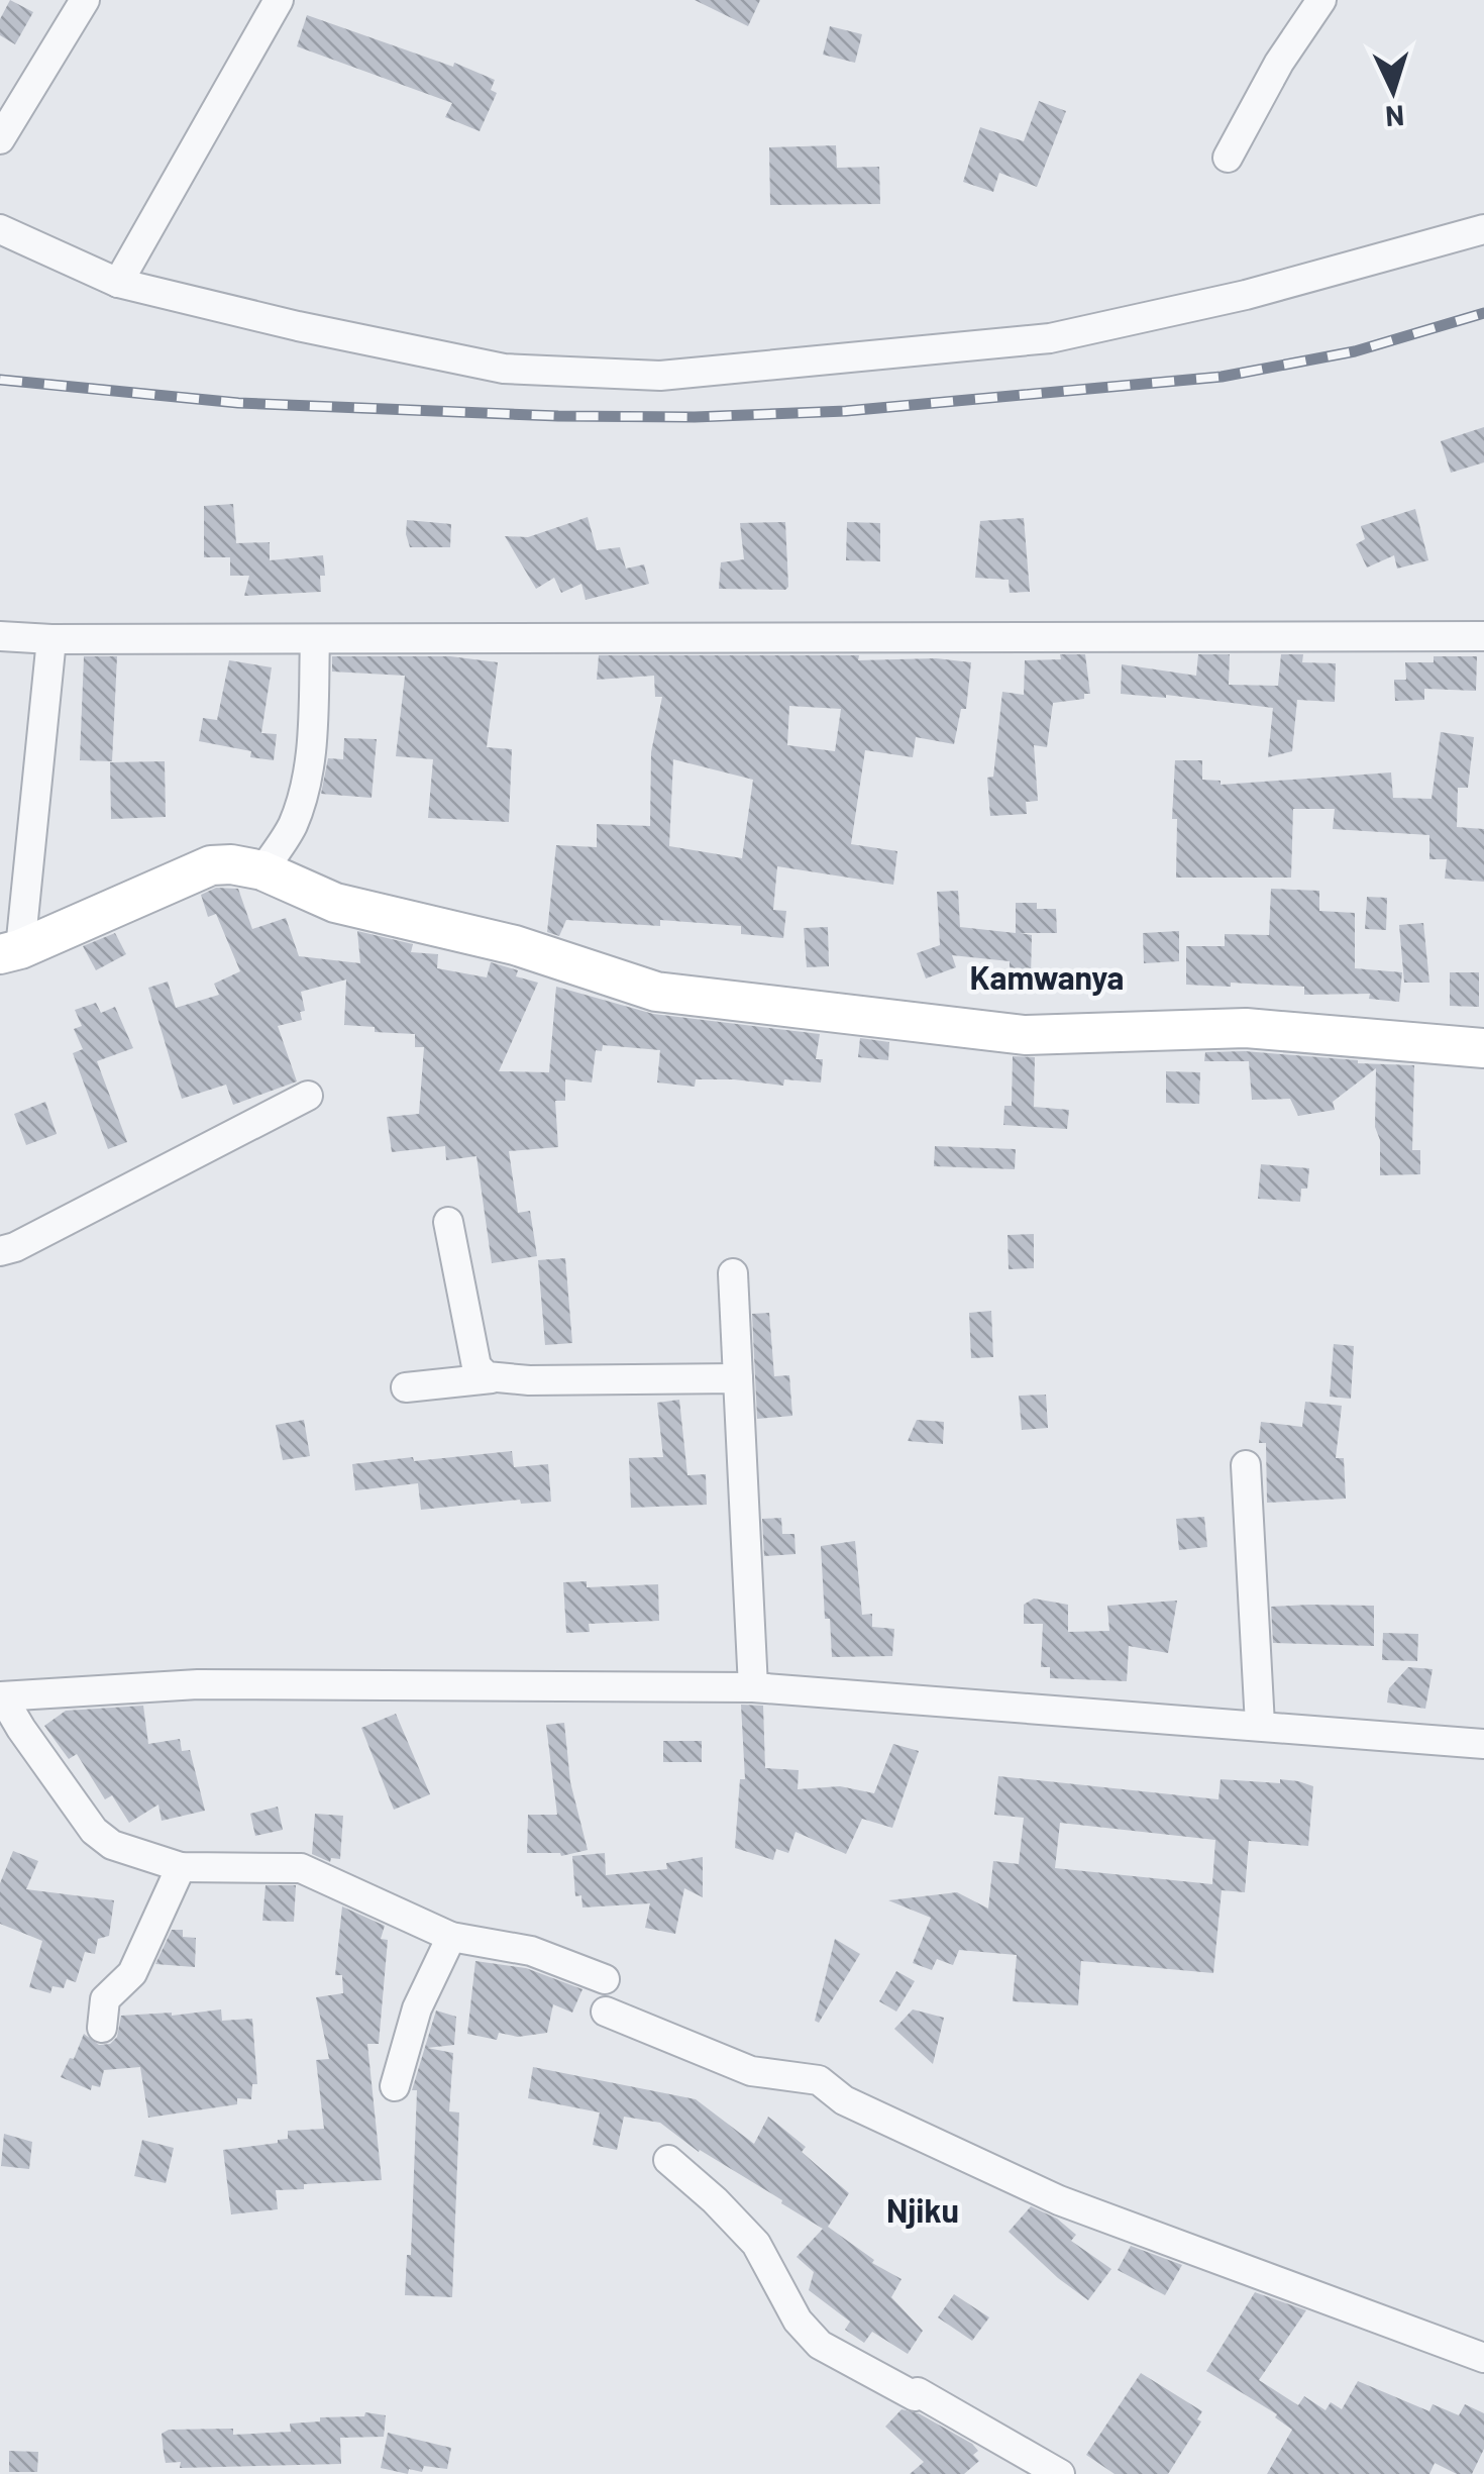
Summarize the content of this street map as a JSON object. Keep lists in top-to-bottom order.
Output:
{
  "districts": ["Kamwanya", "Njiku"],
  "north": "bottom"
}
